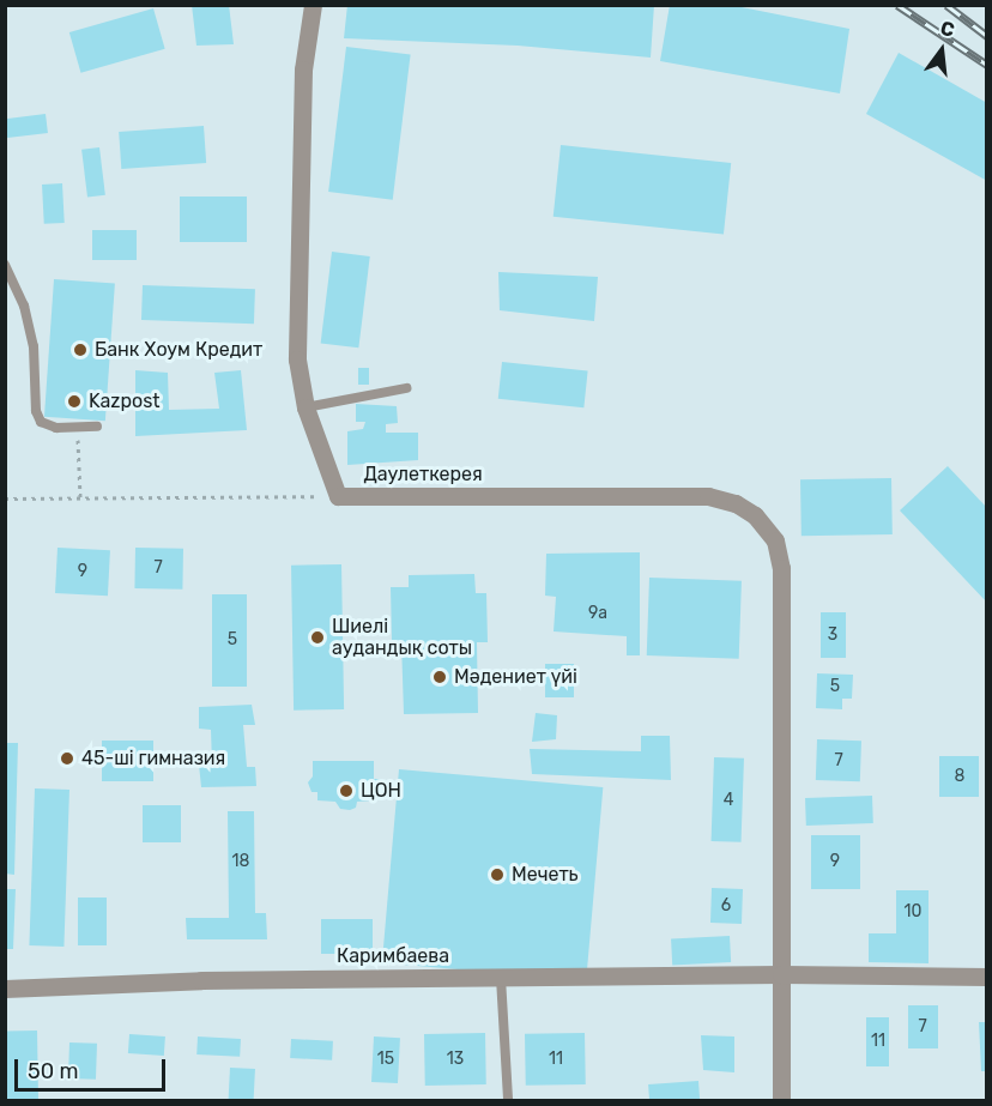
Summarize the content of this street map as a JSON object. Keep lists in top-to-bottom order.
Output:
{
  "streets": {
    "street": ["Даулеткерея", "Каримбаева"]
  },
  "crossings": [
    ["Даулеткерея", "Каримбаева"]
  ],
  "places": [
    "Банк Хоум Кредит",
    "Kazpost",
    "Шиелі аудандық соты",
    "Мәдениет үйі",
    "45-ші гимназия",
    "ЦОН",
    "Мечеть"
  ],
  "house_numbers": [
    "7",
    "9",
    "9а",
    "3",
    "5",
    "5",
    "7",
    "8",
    "4",
    "18",
    "9",
    "6",
    "10",
    "7",
    "11",
    "15",
    "13",
    "11"
  ],
  "scale_bar": "50 m",
  "north": "top"
}
